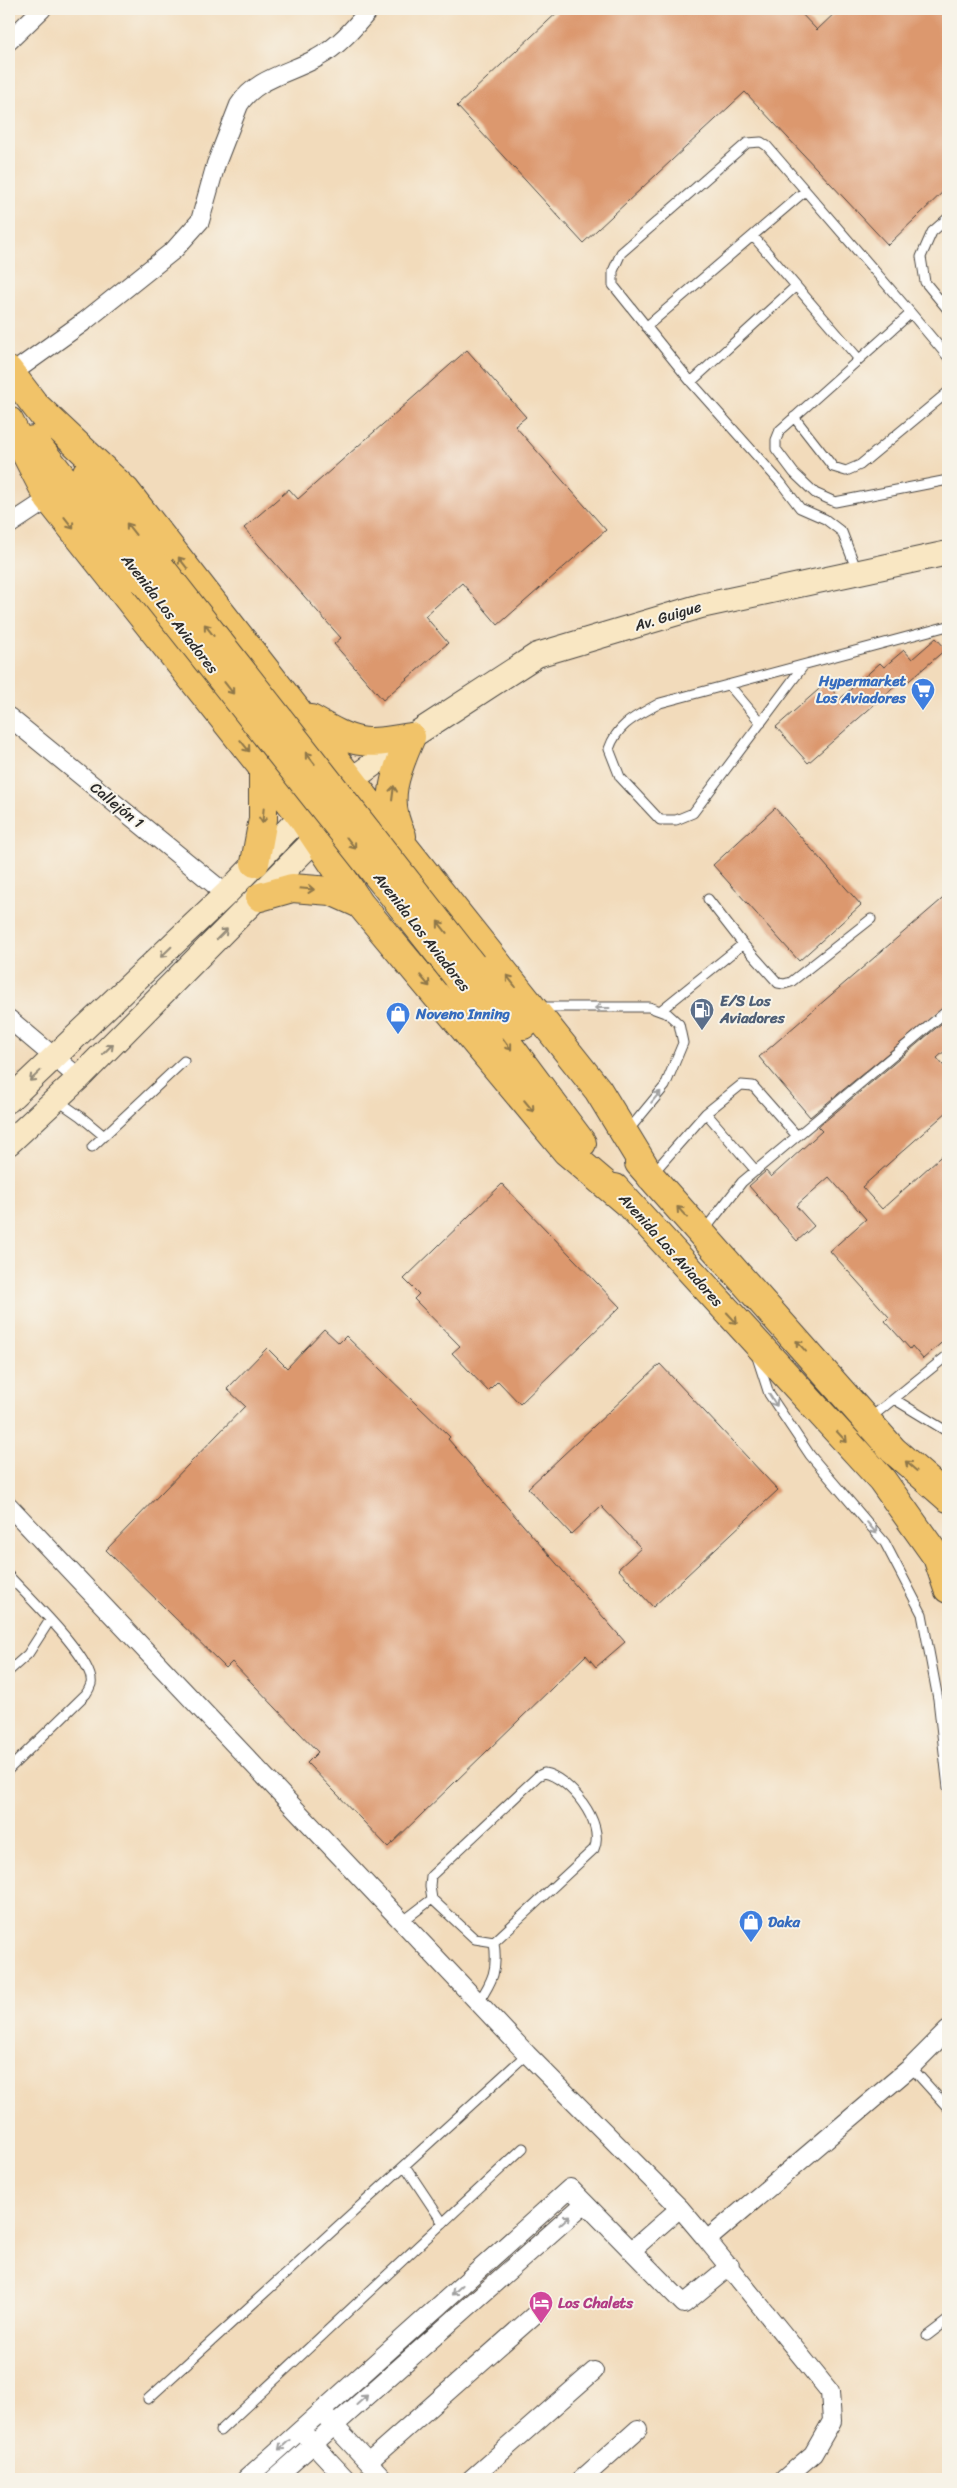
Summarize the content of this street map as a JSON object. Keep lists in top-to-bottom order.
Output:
{
  "streets": {
    "main road": ["Avenida Los Aviadores", "Av. Guigue"],
    "street": ["Callejón 1"]
  },
  "places": {
    "supermarket": ["Hypermarket Los Aviadores"],
    "fuel station": ["E/S Los Aviadores"],
    "shop": ["Noveno Inning", "Daka"],
    "hotel": ["Los Chalets"]
  }
}
